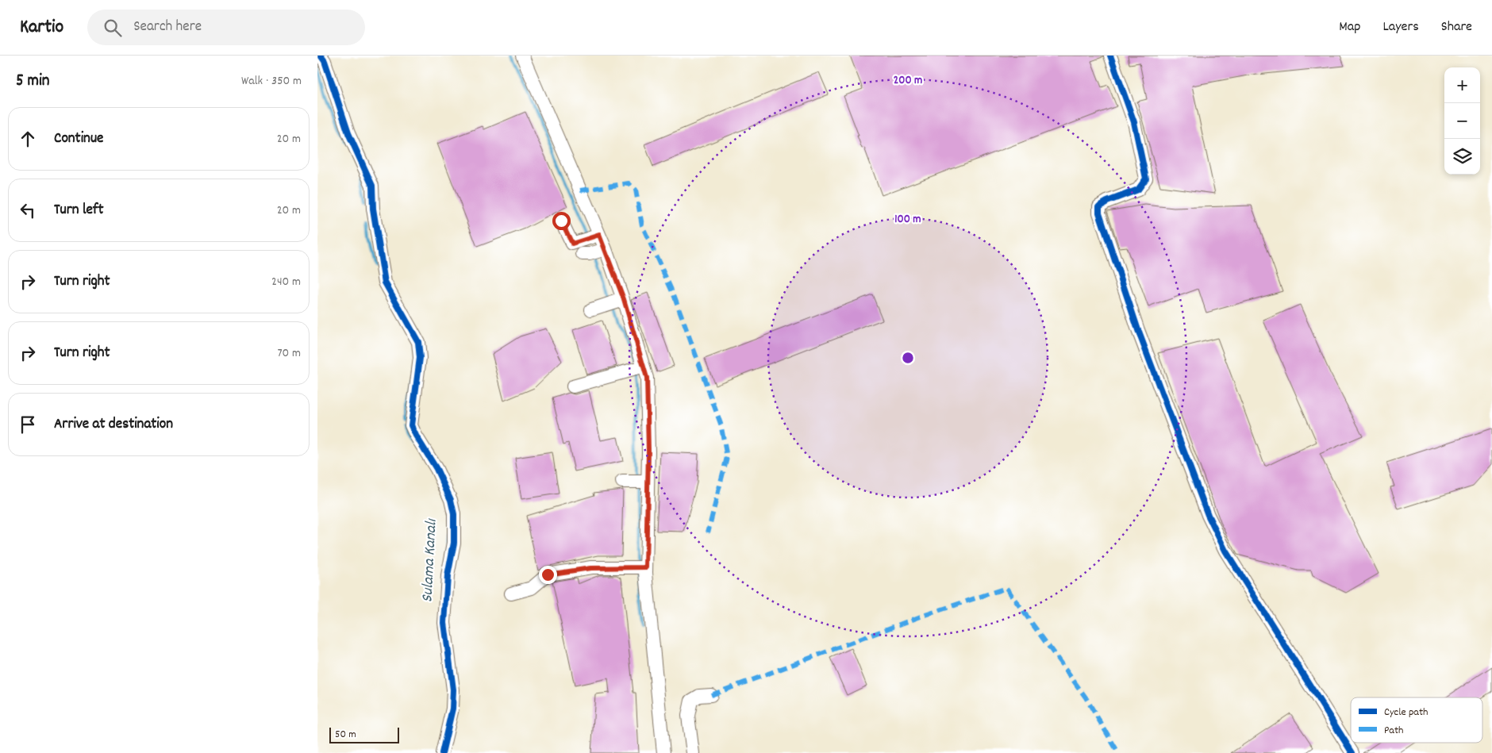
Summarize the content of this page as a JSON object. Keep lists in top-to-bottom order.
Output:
{
  "water": ["Sulama Kanalı"],
  "legend": ["Cycle path", "Path"],
  "scale_bar": "50 m",
  "page": {
    "header": "Kartio",
    "search": "Search here",
    "nav": ["Map", "Layers", "Share"],
    "heading": ["5 min", "Walk · 350 m"],
    "map_buttons": ["+", "−"],
    "list": [
      ["Continue", "20 m"],
      ["Turn left", "20 m"],
      ["Turn right", "240 m"],
      ["Turn right", "70 m"],
      "Arrive at destination"
    ],
    "scale": "50 m"
  },
  "rings": ["200 m", "100 m"]
}
